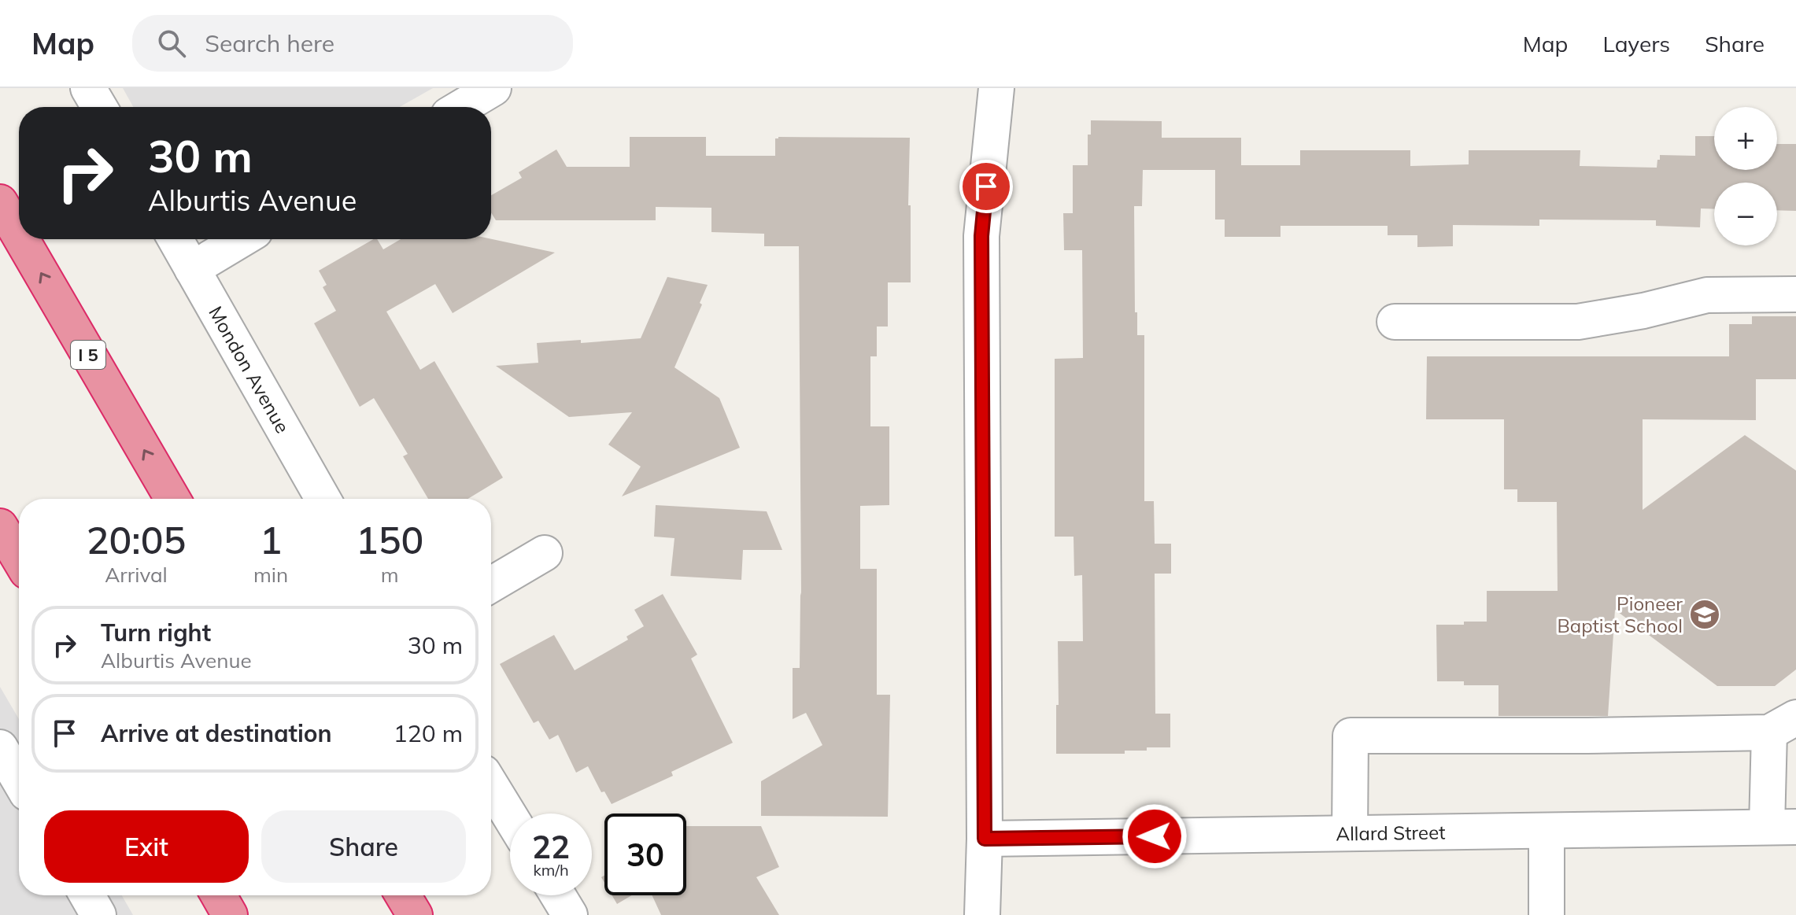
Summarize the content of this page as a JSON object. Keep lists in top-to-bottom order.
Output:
{
  "streets": {
    "highway": ["I 5"],
    "street": ["Mondon Avenue", "Allard Street"]
  },
  "places": {
    "school or university": ["Pioneer Baptist School"]
  },
  "page": {
    "header": "Map",
    "search": "Search here",
    "nav": ["Map", "Layers", "Share"],
    "map_buttons": ["+", "−"],
    "turn": ["30 m", "Alburtis Avenue"],
    "eta": [
      "20:05",
      "Arrival",
      "1",
      "min",
      "150",
      "m"
    ],
    "list": [
      {
        "name": "Turn right",
        "note": "Alburtis Avenue",
        "value": "30 m"
      },
      {
        "name": "Arrive at destination",
        "value": "120 m"
      }
    ],
    "buttons": ["Exit", "Share"],
    "speed": "22 km/h",
    "limit": "30"
  }
}
